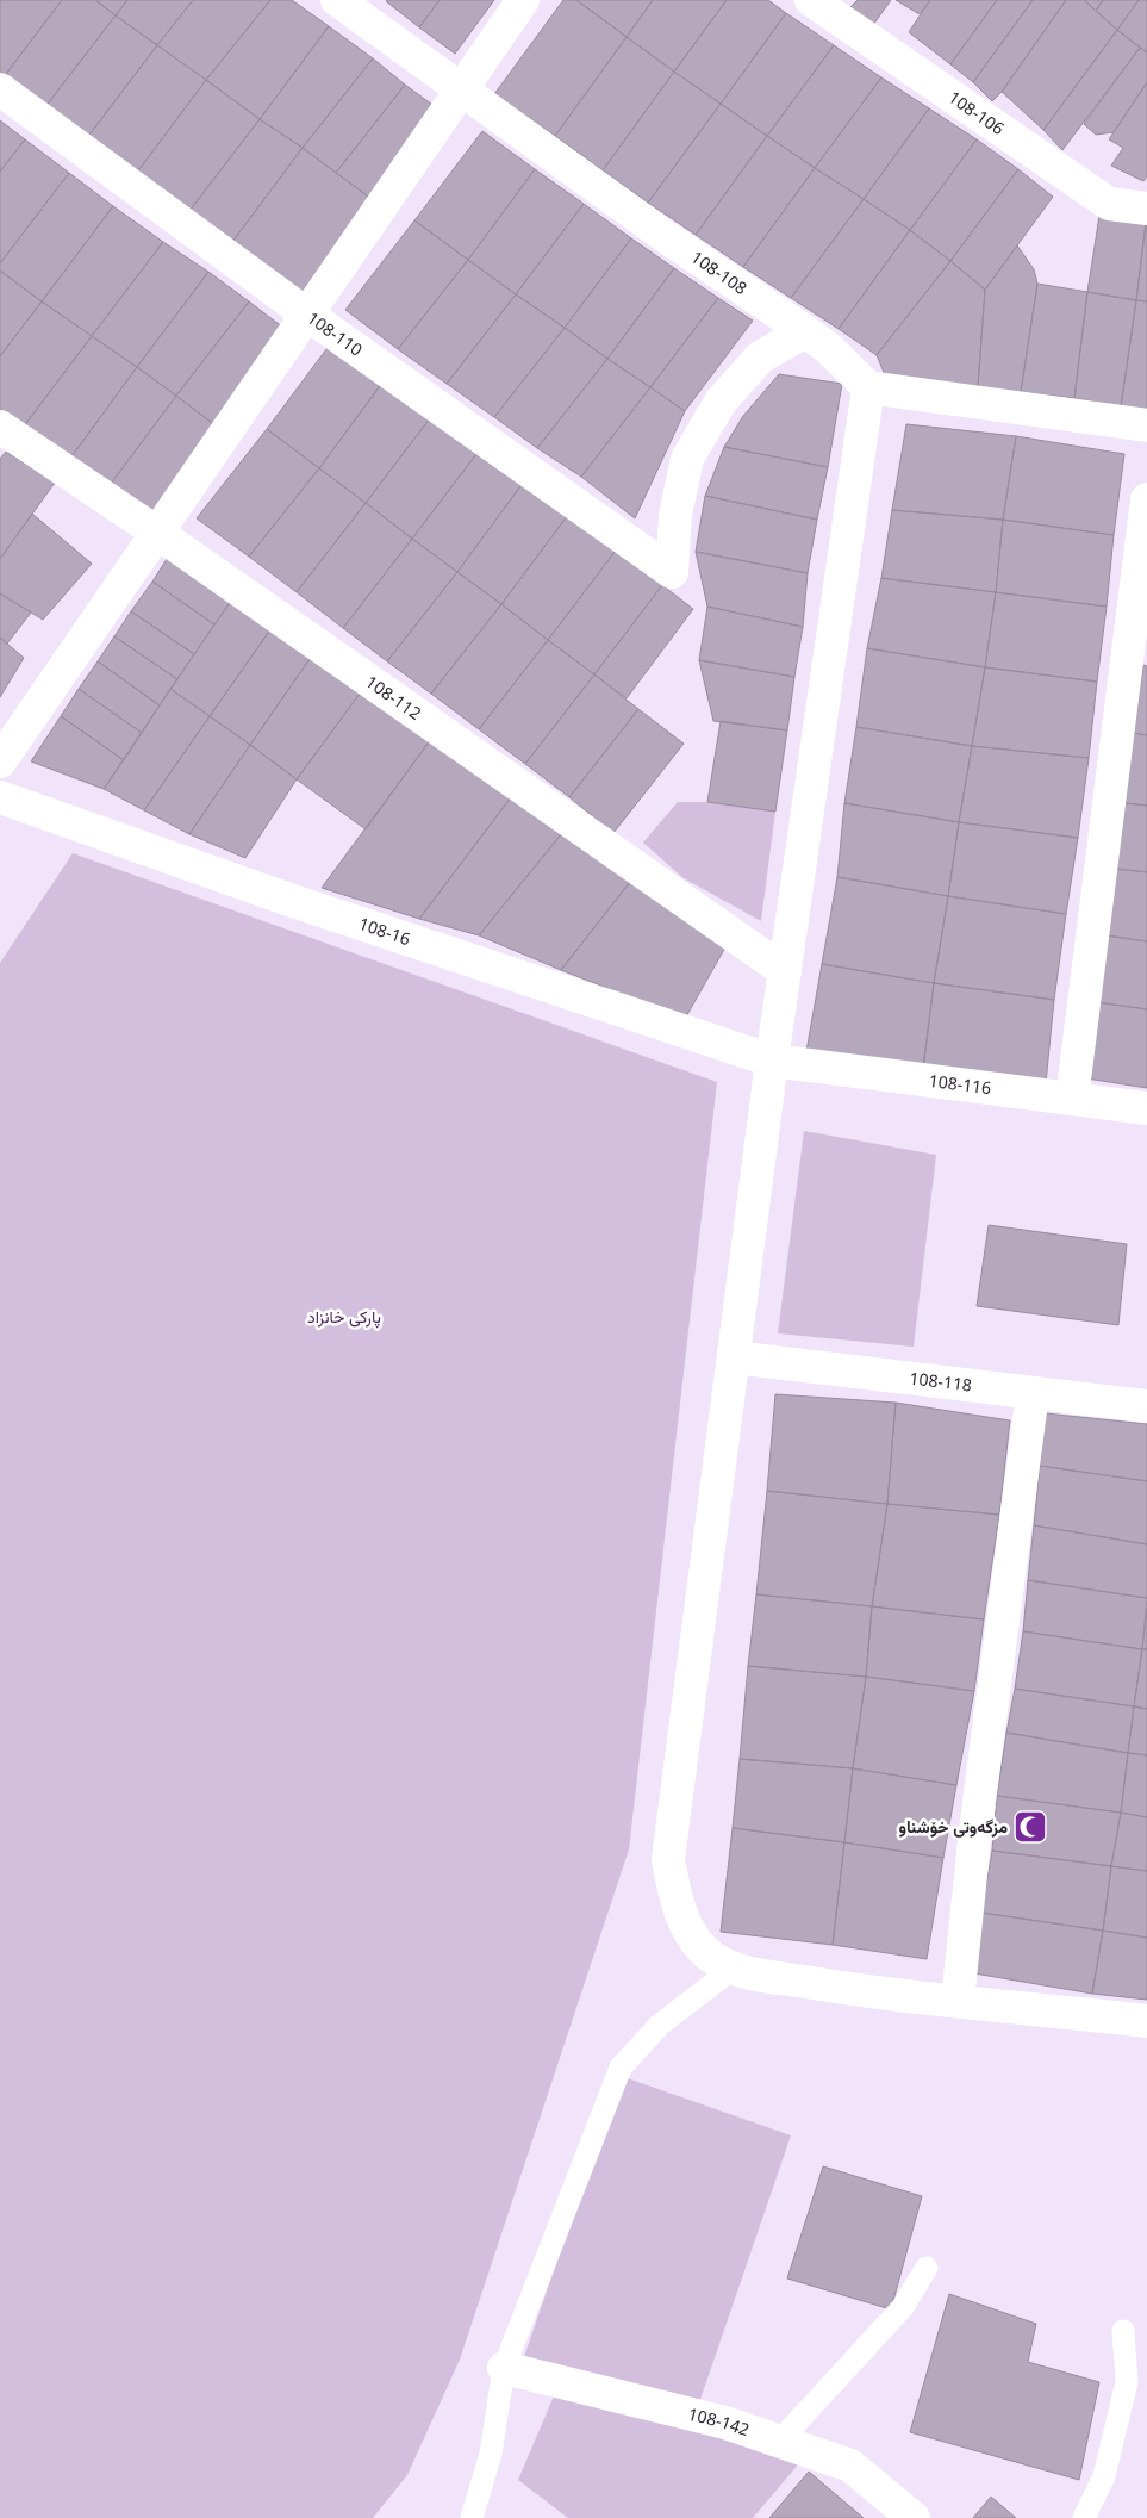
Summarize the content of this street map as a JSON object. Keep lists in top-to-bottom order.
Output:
{
  "streets": {
    "street": [
      "108-106",
      "108-108",
      "108-110",
      "108-112",
      "108-16",
      "108-116",
      "108-118",
      "108-142"
    ]
  },
  "crossings": [
    ["108-108", "108-110"],
    ["108-16", "108-116"]
  ],
  "parks": ["پارکی خانزاد"],
  "places": {
    "mosque": ["مزگەوتی خۆشناو"]
  }
}
